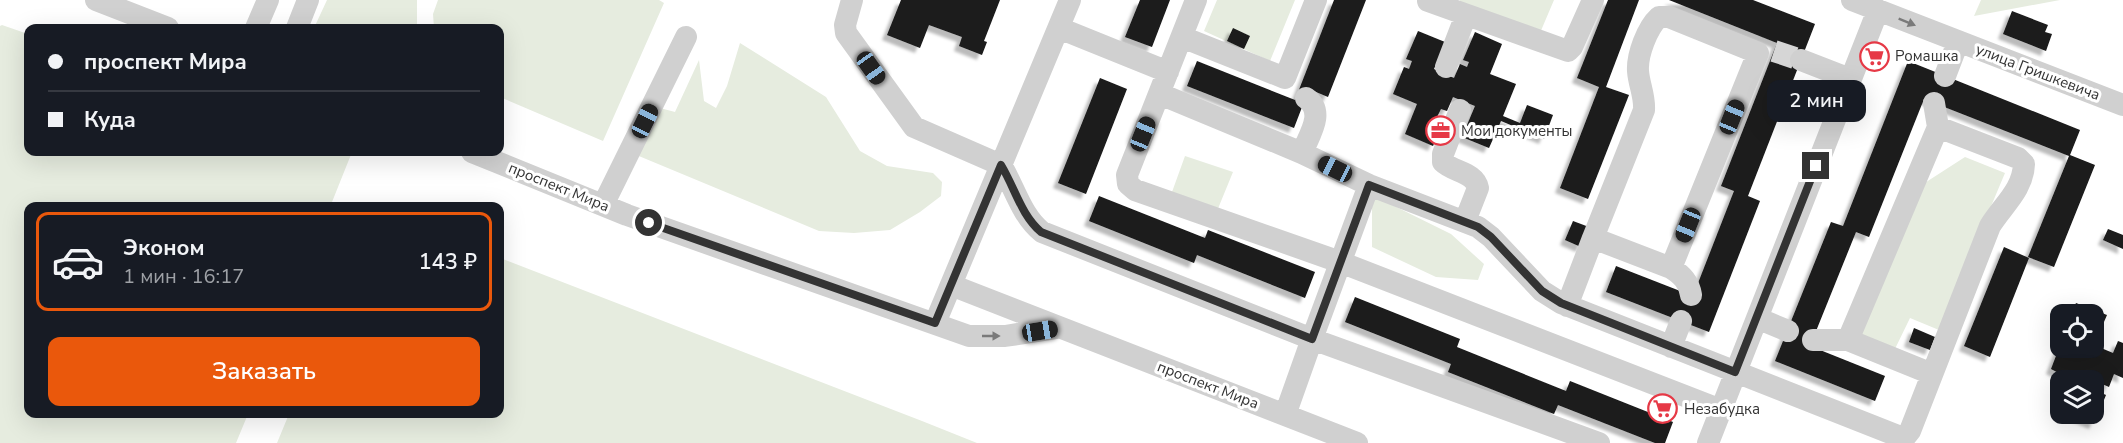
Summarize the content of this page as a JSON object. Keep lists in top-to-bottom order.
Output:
{
  "streets": {
    "street": ["улица Гришкевича", "проспект Мира"]
  },
  "places": {
    "supermarket": ["Ромашка", "Незабудка"],
    "office": ["Мои документы"]
  },
  "page": {
    "banner": ["проспект Мира", "Куда"],
    "bubble": "2 мин",
    "list": [
      {
        "name": "Эконом",
        "note": "1 мин · 16:17",
        "value": "143 ₽"
      }
    ],
    "buttons": "Заказать"
  }
}
